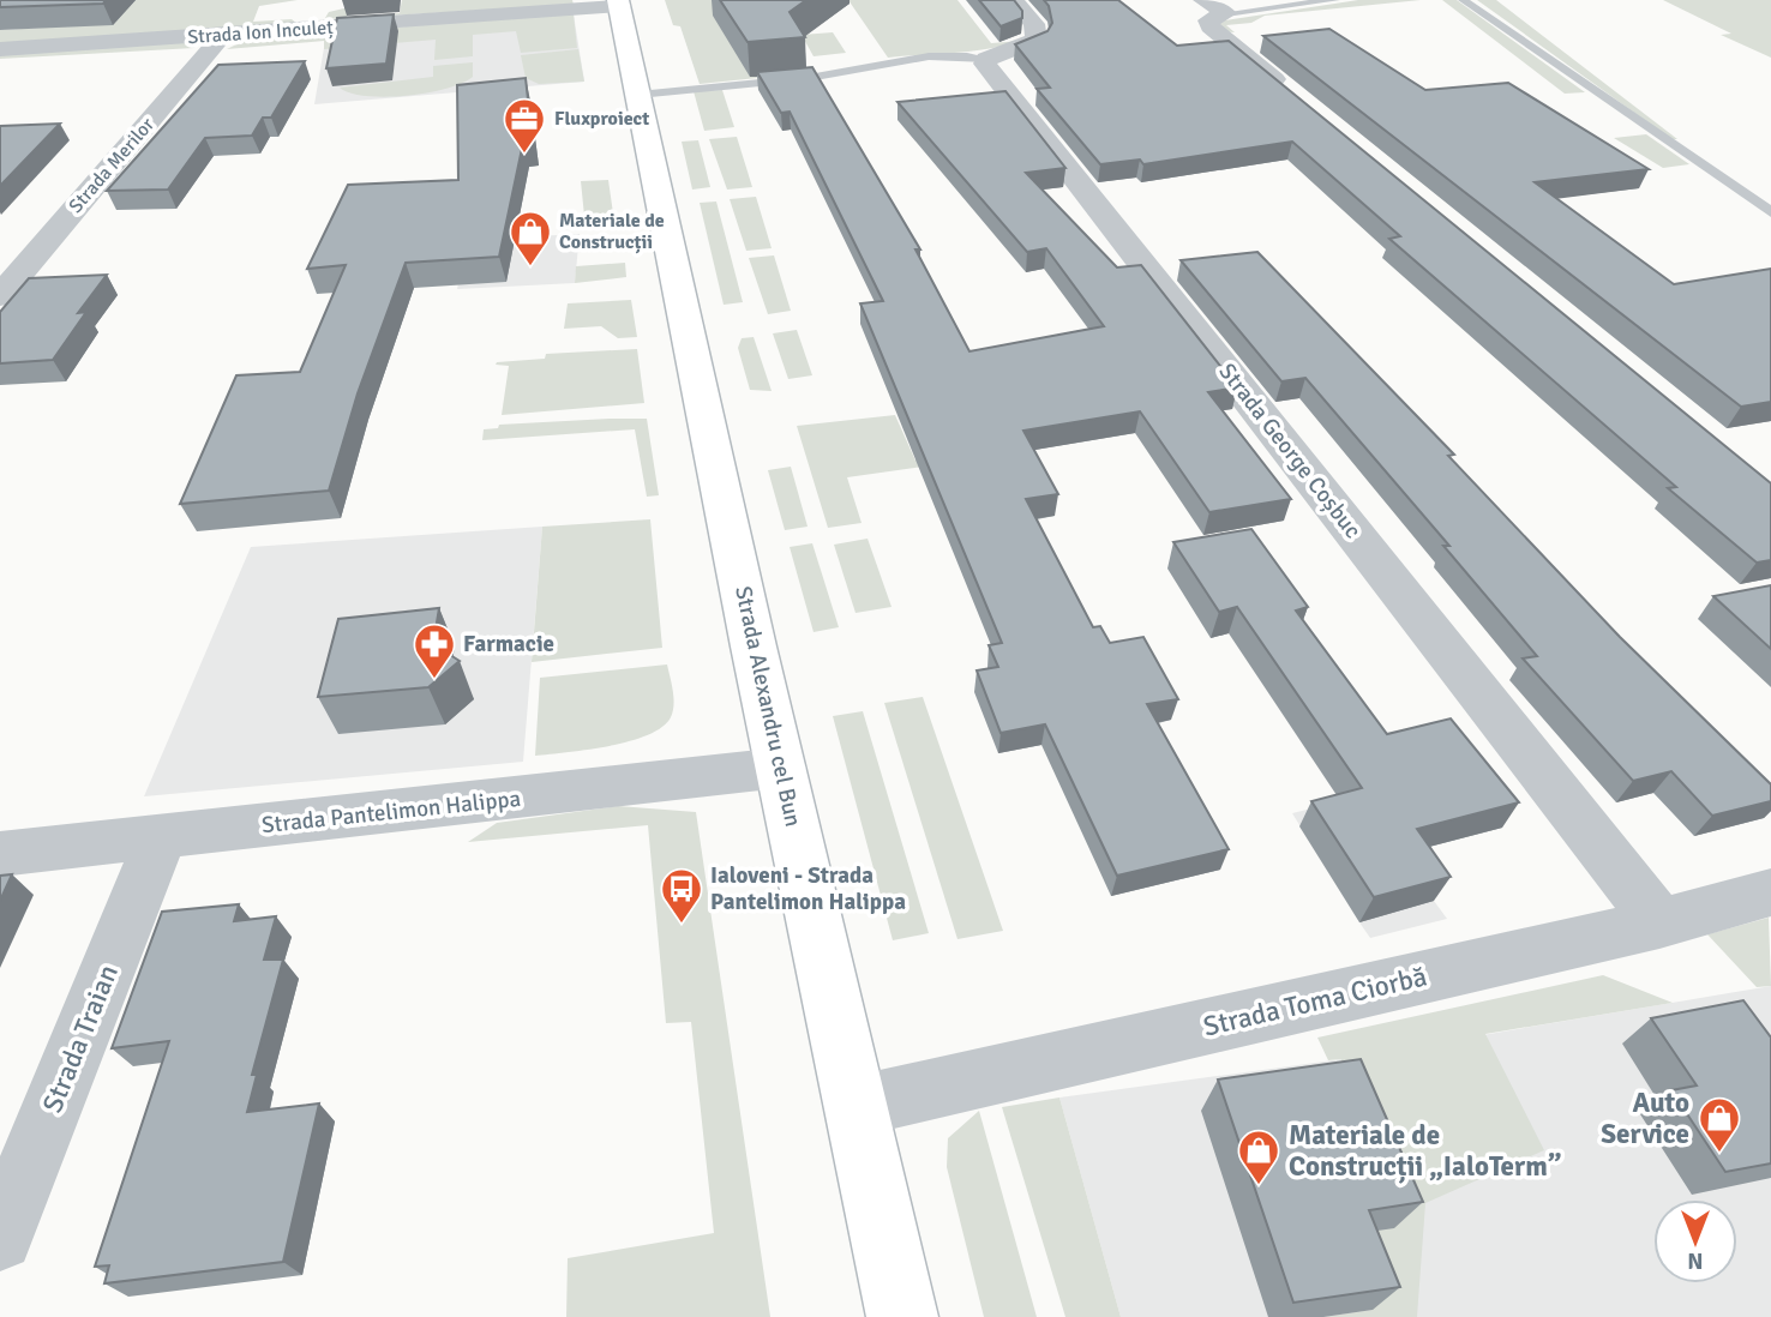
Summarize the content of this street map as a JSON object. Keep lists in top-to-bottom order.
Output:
{
  "streets": {
    "main road": ["Strada Alexandru cel Bun"],
    "street": [
      "Strada Ion Inculeț",
      "Strada Merilor",
      "Strada George Coșbuc",
      "Strada Pantelimon Halippa",
      "Strada Toma Ciorbă",
      "Strada Traian"
    ]
  },
  "crossings": [
    ["Strada Ion Inculeț", "Strada Merilor"],
    ["Strada Ion Inculeț", "Strada Alexandru cel Bun"],
    ["Strada George Coșbuc", "Strada Toma Ciorbă"],
    ["Strada Alexandru cel Bun", "Strada Pantelimon Halippa"],
    ["Strada Alexandru cel Bun", "Strada Toma Ciorbă"],
    ["Strada Pantelimon Halippa", "Strada Traian"]
  ],
  "places": {
    "office": ["Fluxproiect"],
    "shop": ["Materiale de Construcții", "Auto Service", "Materiale de Construcții „IaloTerm”"],
    "pharmacy": ["Farmacie"],
    "bus stop": ["Ialoveni - Strada Pantelimon Halippa"]
  },
  "north": "bottom"
}
